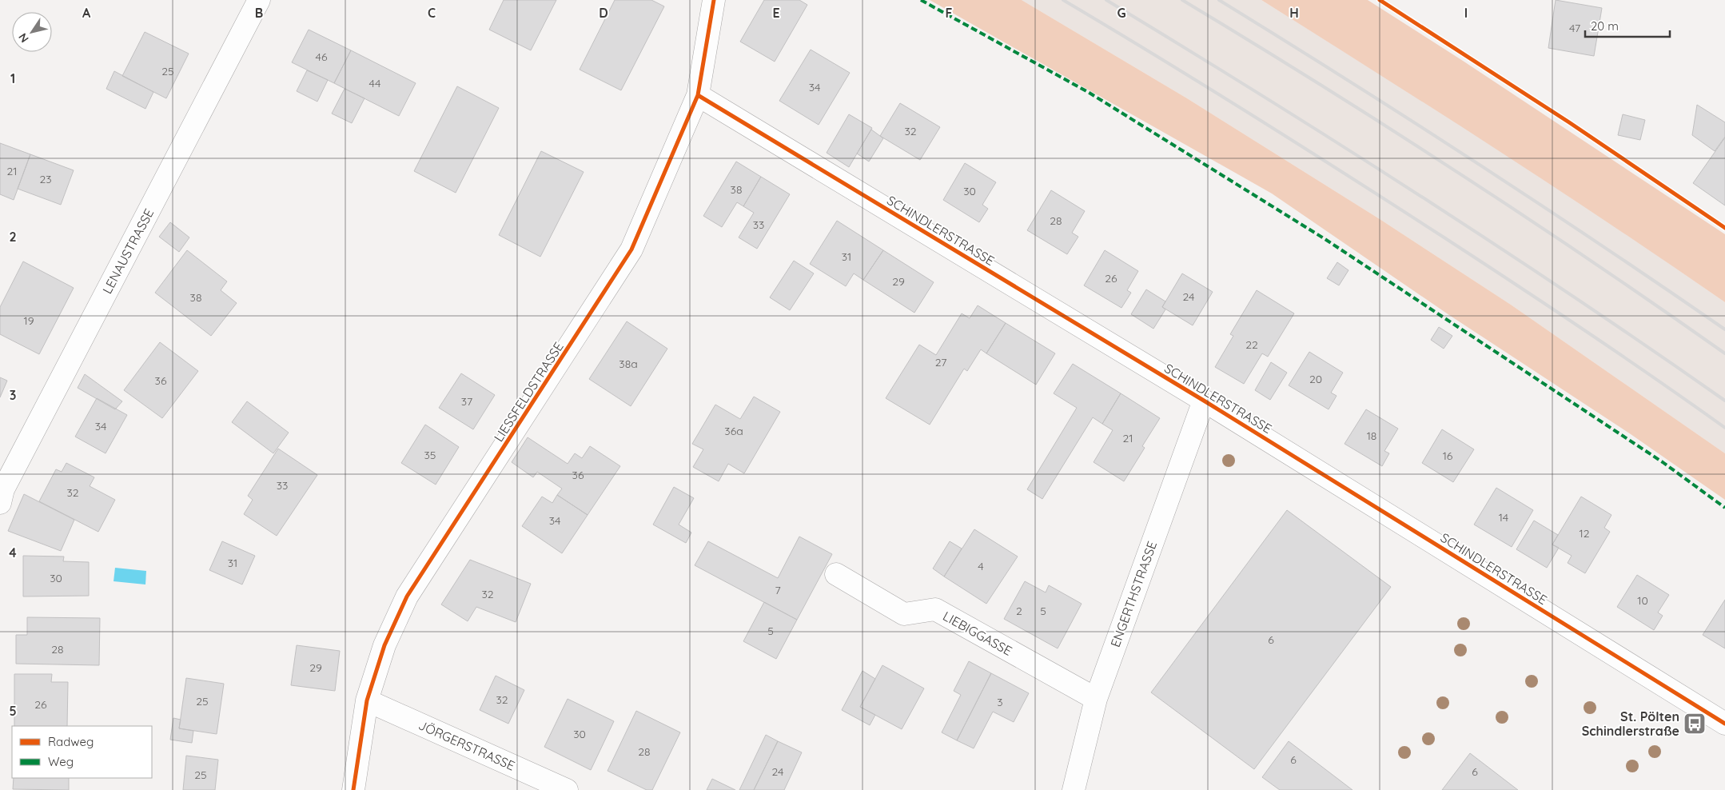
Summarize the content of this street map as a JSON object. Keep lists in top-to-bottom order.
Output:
{
  "streets": {
    "street": [
      "SCHINDLERSTRASSE",
      "LENAUSTRASSE",
      "LIESSFELDSTRASSE",
      "ENGERTHSTRASSE",
      "LIEBIGGASSE",
      "JÖRGERSTRASSE"
    ]
  },
  "crossings": [
    ["SCHINDLERSTRASSE", "LIESSFELDSTRASSE"],
    ["SCHINDLERSTRASSE", "ENGERTHSTRASSE"],
    ["LIESSFELDSTRASSE", "JÖRGERSTRASSE"],
    ["ENGERTHSTRASSE", "LIEBIGGASSE"]
  ],
  "places": {
    "bus stop": ["St. Pölten Schindlerstraße"]
  },
  "house_numbers": [
    "47",
    "46",
    "25",
    "44",
    "34",
    "32",
    "21",
    "23",
    "38",
    "30",
    "28",
    "33",
    "31",
    "26",
    "29",
    "24",
    "38",
    "19",
    "22",
    "27",
    "38a",
    "20",
    "36",
    "37",
    "34",
    "36a",
    "18",
    "21",
    "35",
    "16",
    "36",
    "33",
    "32",
    "14",
    "34",
    "12",
    "31",
    "4",
    "30",
    "7",
    "32",
    "10",
    "2",
    "5",
    "5",
    "6",
    "28",
    "29",
    "32",
    "25",
    "3",
    "26",
    "30",
    "28",
    "6",
    "24",
    "6",
    "25"
  ],
  "legend": ["Radweg", "Weg"],
  "scale_bar": "20 m",
  "north": "bottom left",
  "grid": {
    "columns": [
      "A",
      "B",
      "C",
      "D",
      "E",
      "F",
      "G",
      "H",
      "I"
    ],
    "rows": [
      "1",
      "2",
      "3",
      "4",
      "5"
    ]
  }
}
